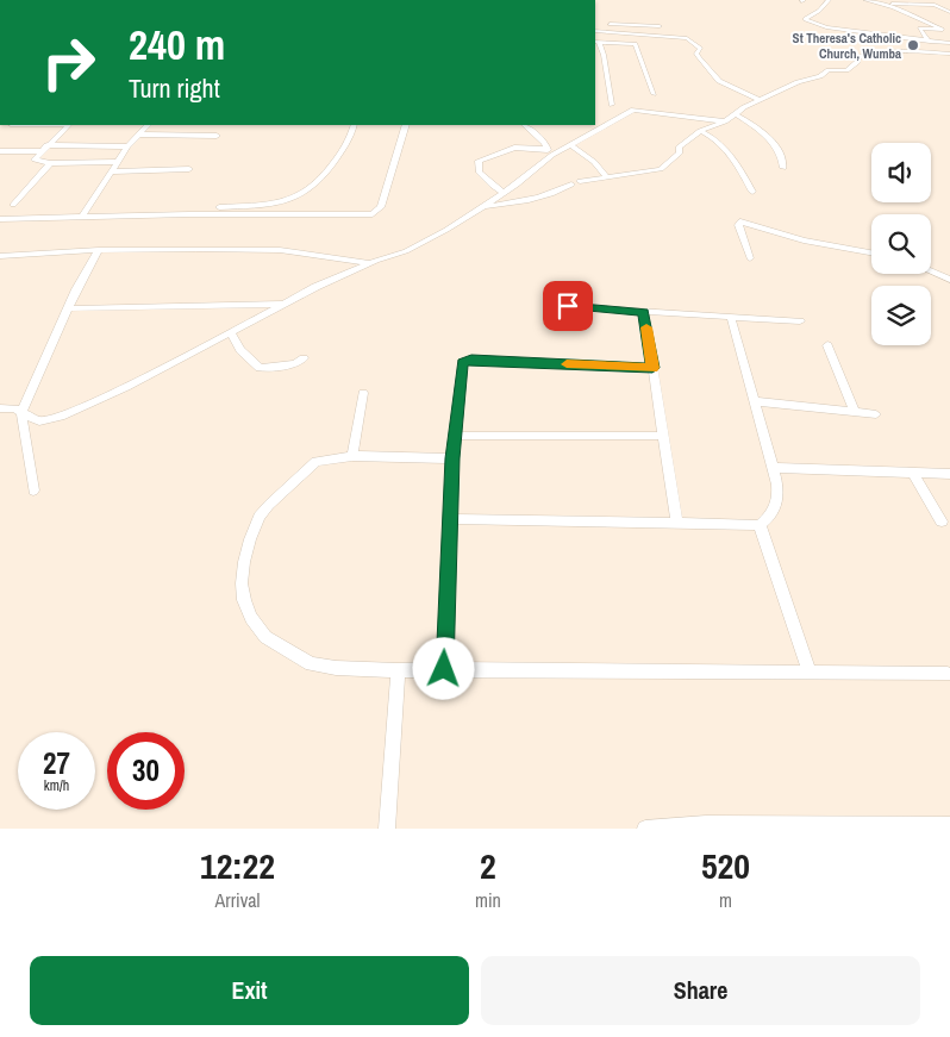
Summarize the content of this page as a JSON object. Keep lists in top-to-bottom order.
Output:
{
  "places": ["St Theresa's Catholic Church, Wumba"],
  "page": {
    "turn": ["240 m", "Turn right"],
    "speed": "27 km/h",
    "limit": "30",
    "eta": [
      "12:22",
      "Arrival",
      "2",
      "min",
      "520",
      "m"
    ],
    "buttons": ["Exit", "Share"]
  }
}
